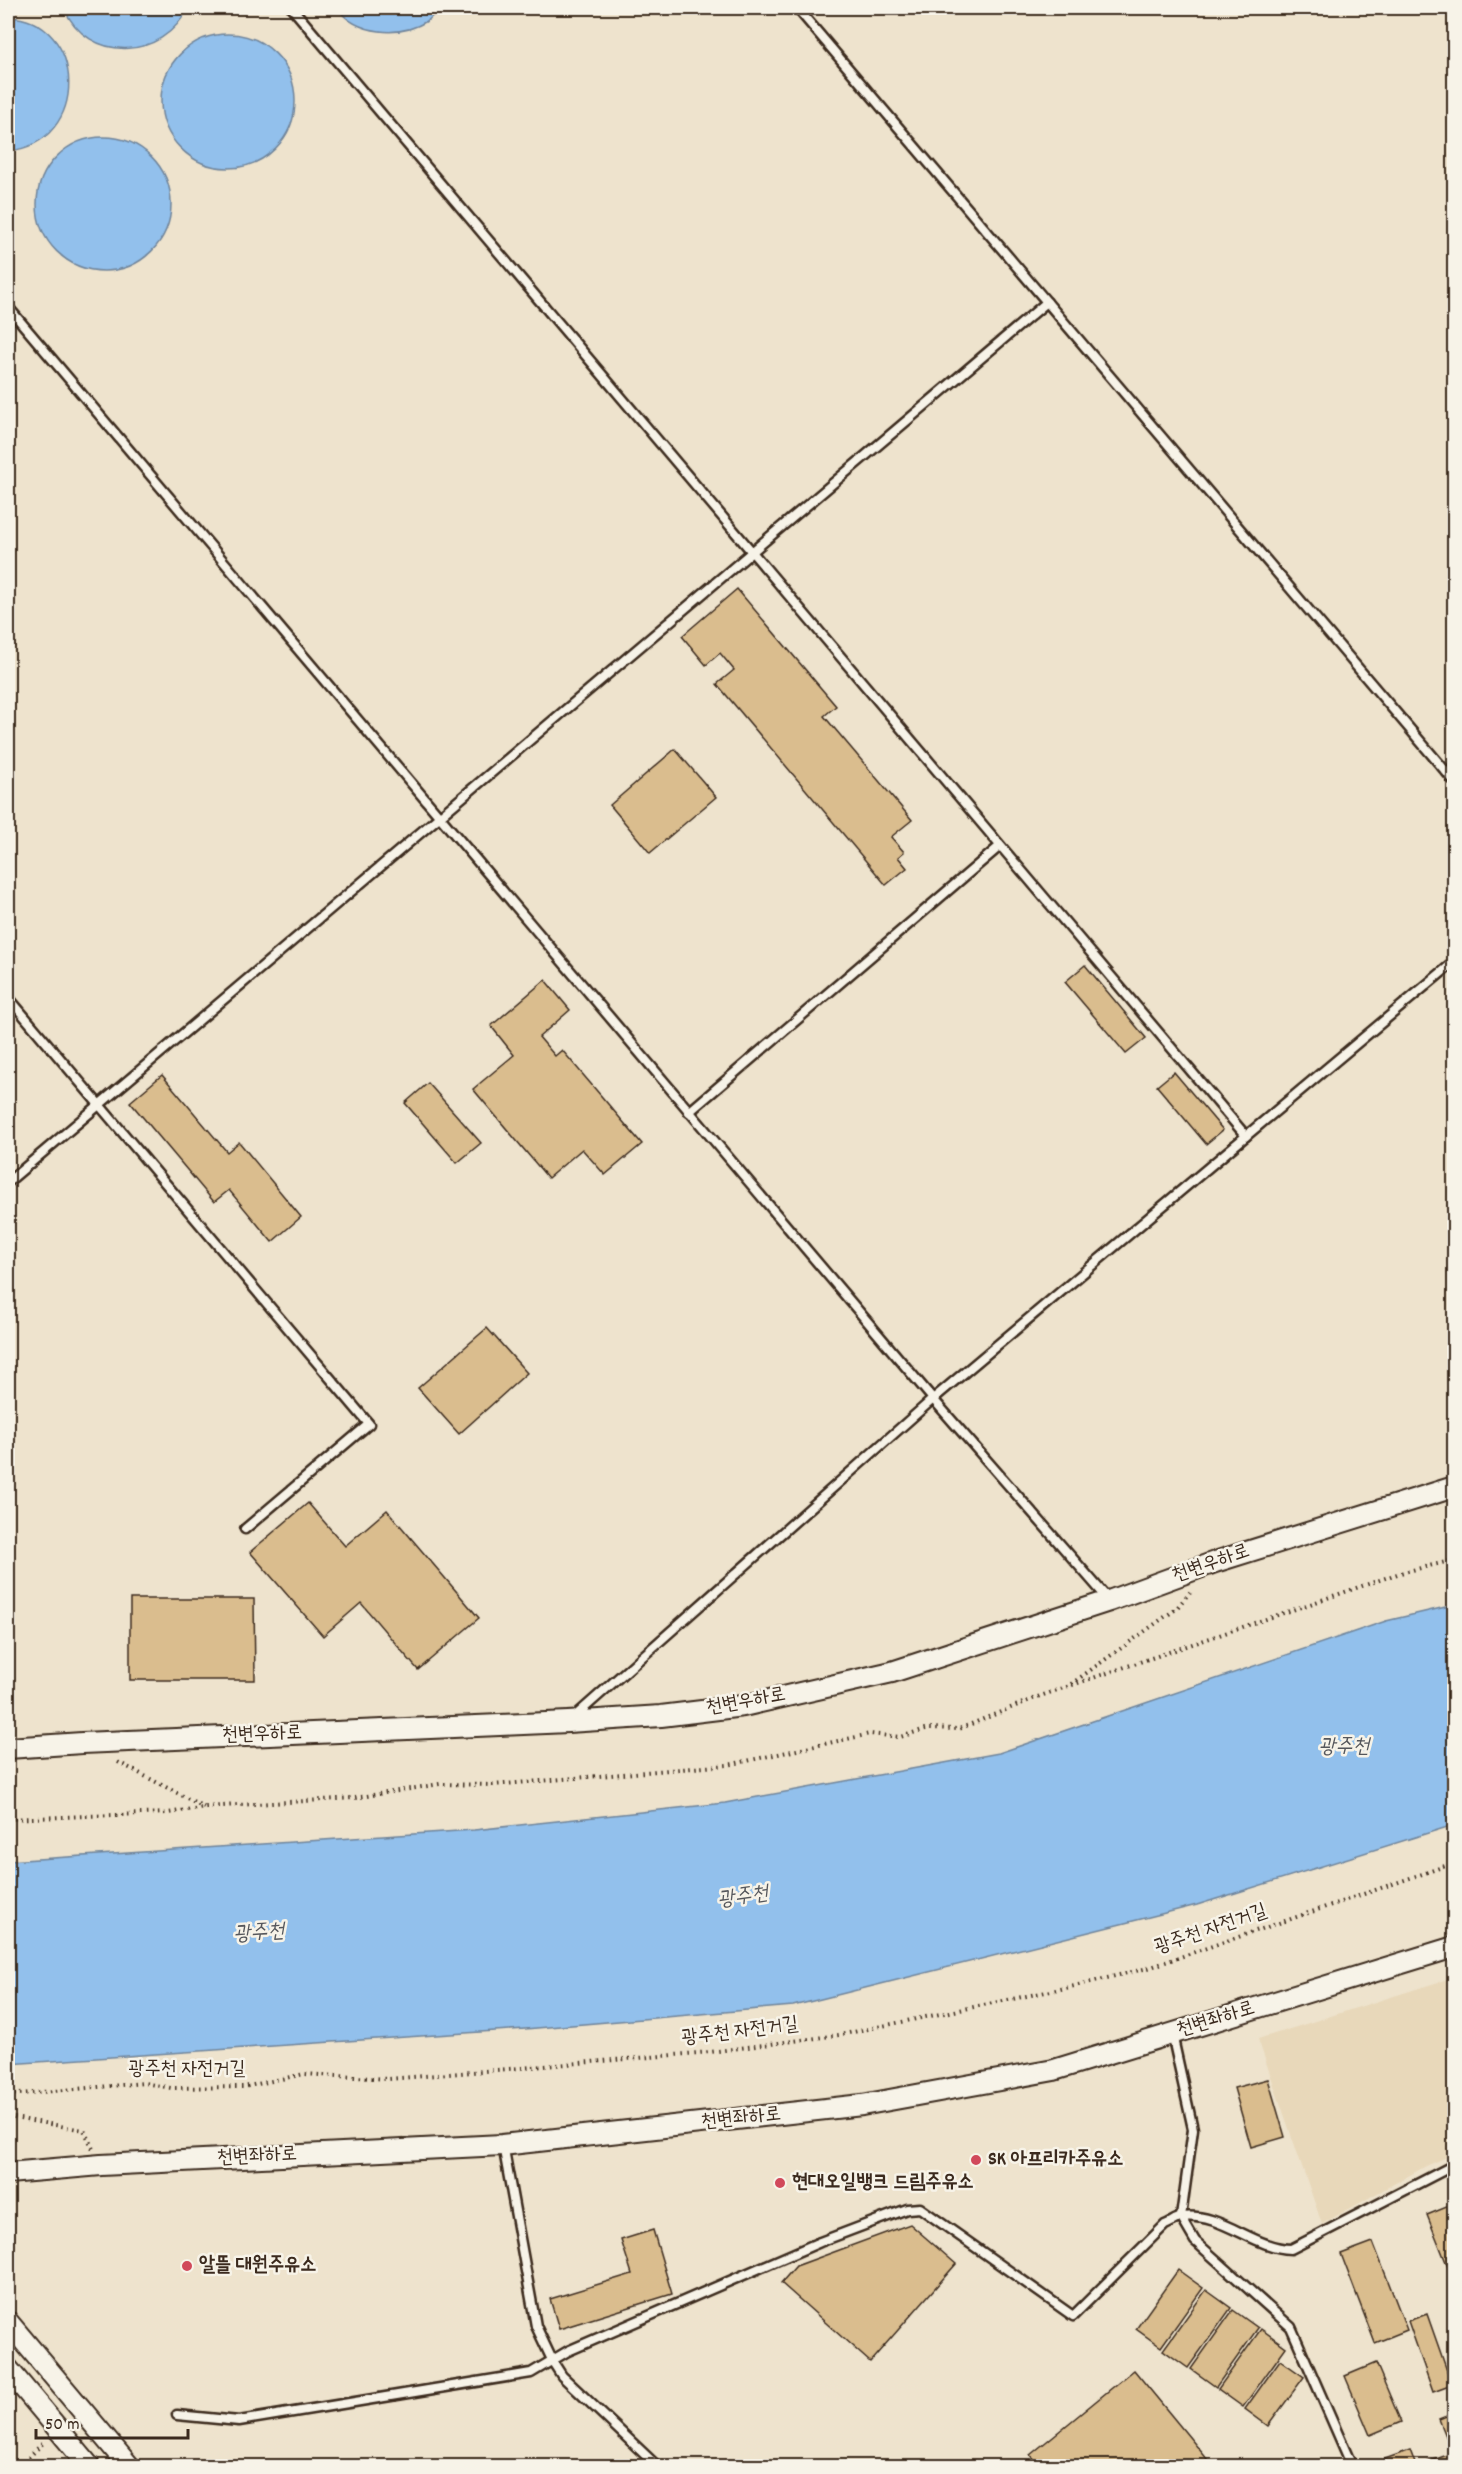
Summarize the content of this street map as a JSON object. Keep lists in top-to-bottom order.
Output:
{
  "streets": {
    "street": ["천변우하로", "천변좌하로"],
    "path": ["광주천 자전거길"]
  },
  "water": ["광주천"],
  "places": ["SK 아프리카주유소", "현대오일뱅크 드림주유소", "알뜰 대원주유소"],
  "scale_bar": "50 m"
}
